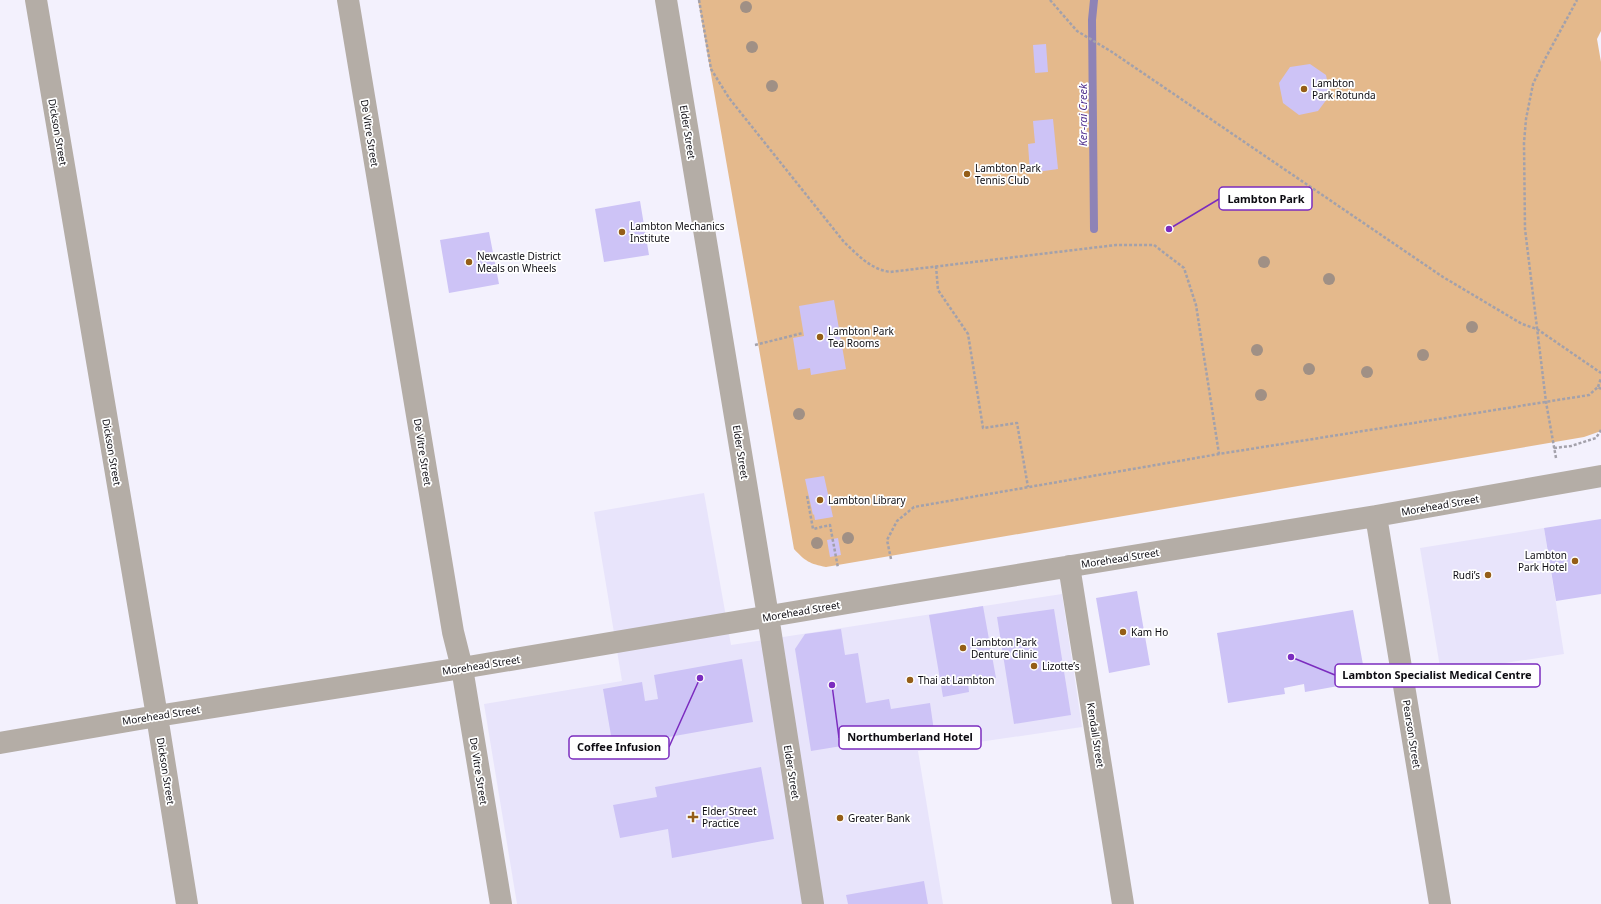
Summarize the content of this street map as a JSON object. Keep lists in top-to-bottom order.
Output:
{
  "streets": {
    "street": [
      "Dickson Street",
      "Elder Street",
      "De Vitre Street",
      "Morehead Street",
      "Pearson Street",
      "Kendall Street"
    ]
  },
  "crossings": [
    ["Dickson Street", "Morehead Street"],
    ["Elder Street", "Morehead Street"],
    ["De Vitre Street", "Morehead Street"],
    ["Morehead Street", "Pearson Street"],
    ["Morehead Street", "Kendall Street"]
  ],
  "water": ["Ker-rai Creek"],
  "places": {
    "other": [
      "Lambton Park Rotunda",
      "Lambton Park Tennis Club",
      "Lambton Park",
      "Lambton Mechanics Institute",
      "Newcastle District Meals on Wheels",
      "Lambton Park Tea Rooms",
      "Lambton Library",
      "Lambton Park Hotel",
      "Rudi’s",
      "Kam Ho",
      "Lambton Park Denture Clinic",
      "Lambton Specialist Medical Centre",
      "Lizotte’s",
      "Coffee Infusion",
      "Thai at Lambton",
      "Northumberland Hotel",
      "Greater Bank"
    ],
    "health": ["Elder Street Practice"]
  }
}
